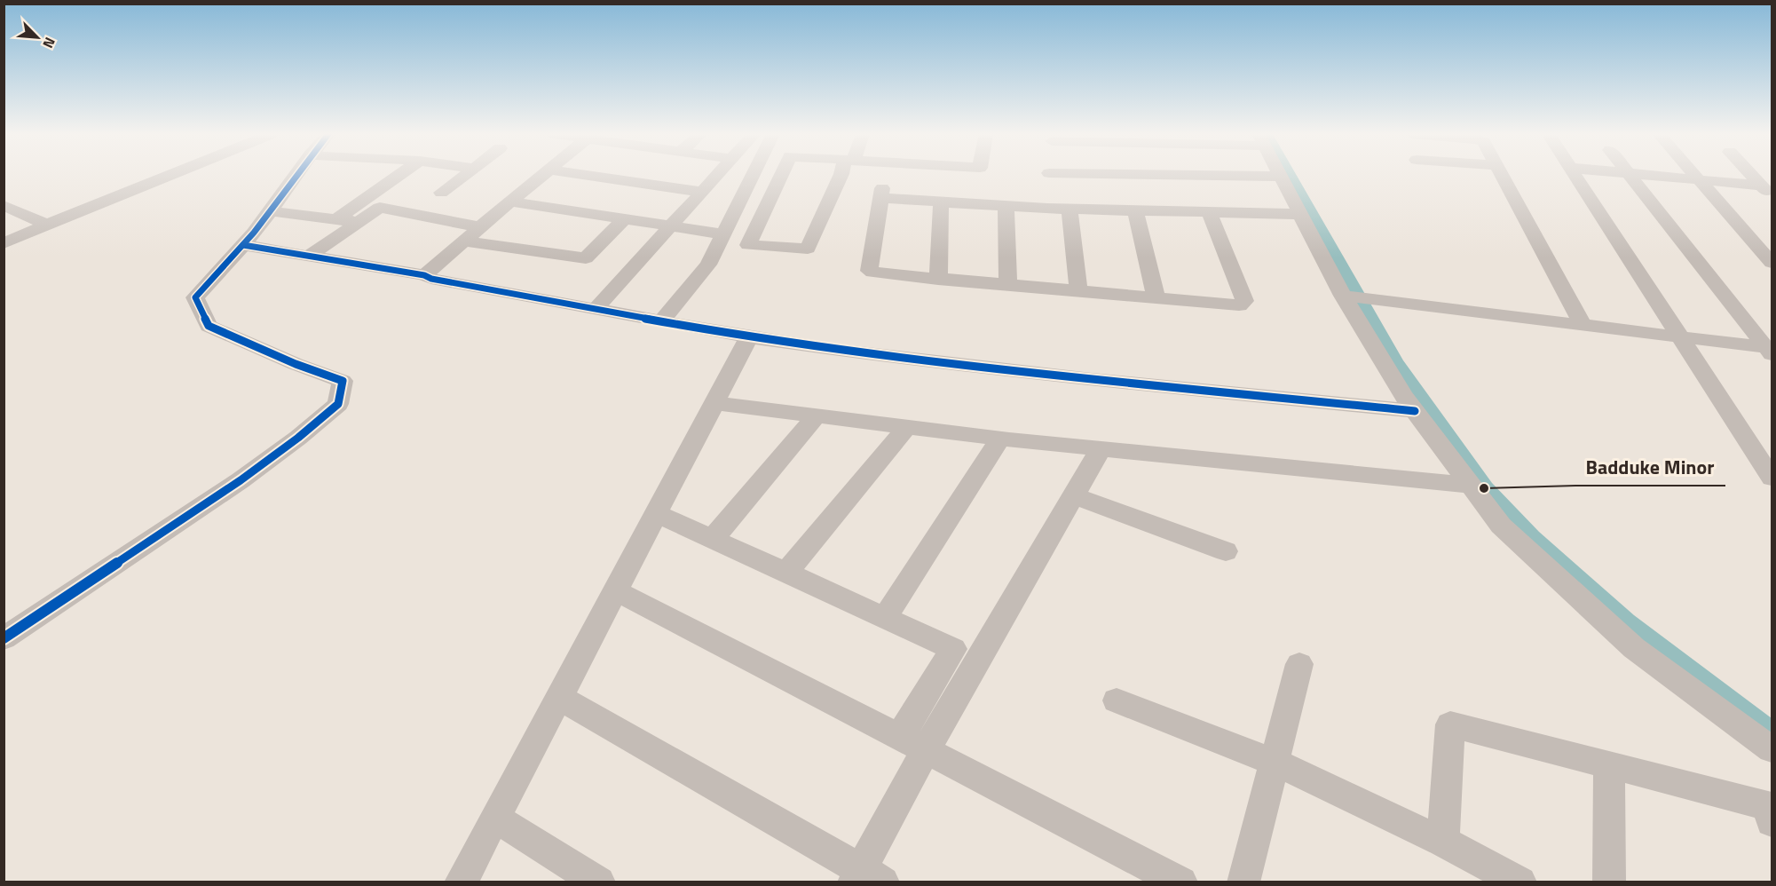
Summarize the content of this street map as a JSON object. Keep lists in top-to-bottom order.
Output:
{
  "places": ["Badduke Minor"],
  "north": "bottom right"
}
